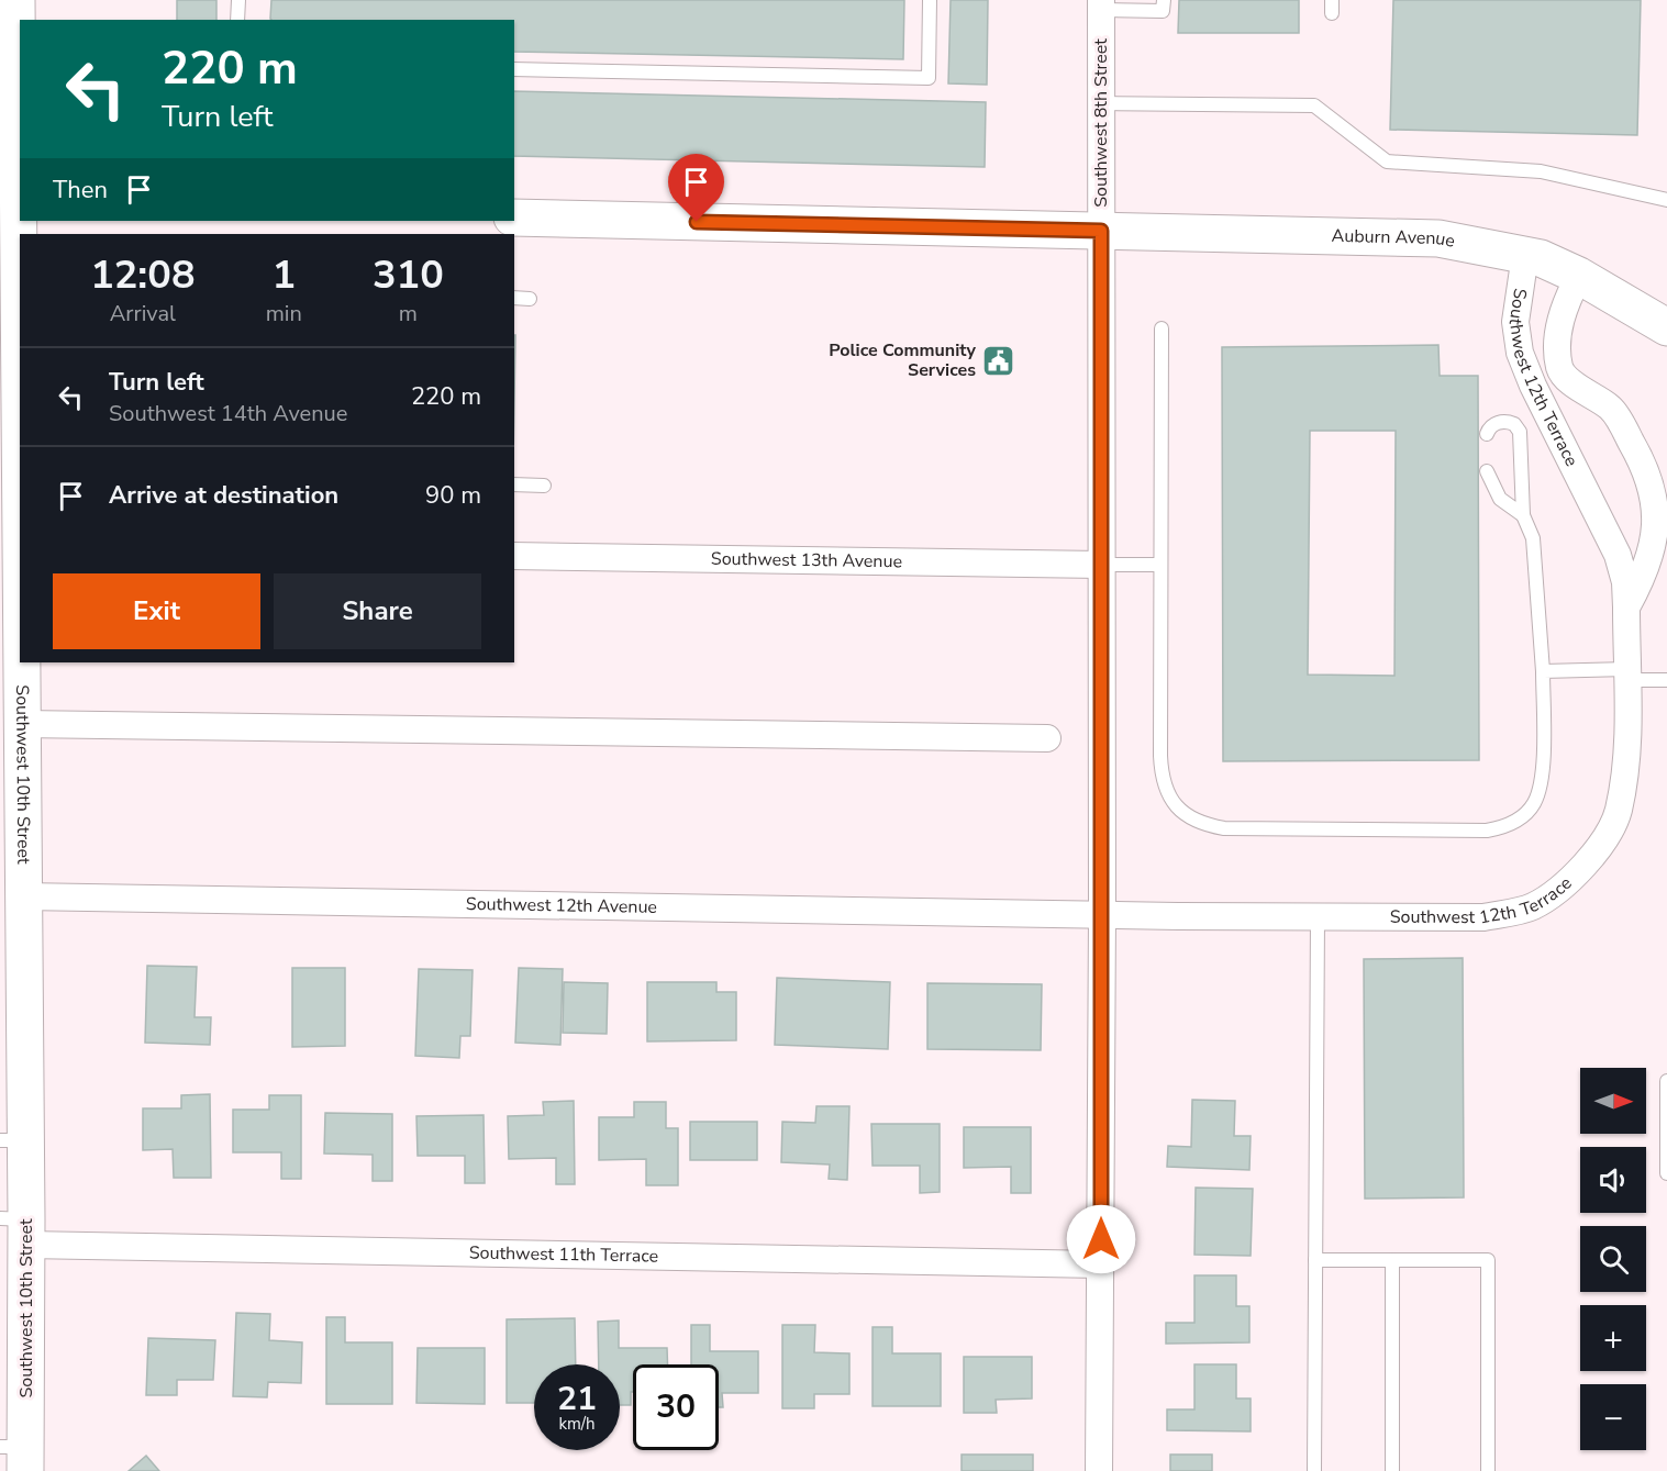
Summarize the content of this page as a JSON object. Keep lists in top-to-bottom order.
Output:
{
  "streets": {
    "street": [
      "Southwest 8th Street",
      "Auburn Avenue",
      "Southwest 12th Terrace",
      "Southwest 13th Avenue",
      "Southwest 10th Street",
      "Southwest 12th Avenue",
      "Southwest 11th Terrace"
    ]
  },
  "crossings": [
    ["Southwest 8th Street", "Auburn Avenue"],
    ["Southwest 8th Street", "Southwest 12th Terrace"],
    ["Southwest 8th Street", "Southwest 13th Avenue"],
    ["Southwest 8th Street", "Southwest 12th Avenue"],
    ["Southwest 8th Street", "Southwest 11th Terrace"],
    ["Auburn Avenue", "Southwest 12th Terrace"],
    ["Southwest 12th Terrace", "Southwest 12th Avenue"],
    ["Southwest 10th Street", "Southwest 12th Avenue"],
    ["Southwest 10th Street", "Southwest 11th Terrace"]
  ],
  "places": {
    "public building": ["Police Community Services"]
  },
  "north": "right",
  "page": {
    "turn": ["220 m", "Turn left"],
    "then": "Then",
    "eta": [
      "12:08",
      "Arrival",
      "1",
      "min",
      "310",
      "m"
    ],
    "list": [
      {
        "name": "Turn left",
        "note": "Southwest 14th Avenue",
        "value": "220 m"
      },
      {
        "name": "Arrive at destination",
        "value": "90 m"
      }
    ],
    "buttons": ["Exit", "Share"],
    "map_buttons": ["+", "−"],
    "speed": "21 km/h",
    "limit": "30"
  }
}
